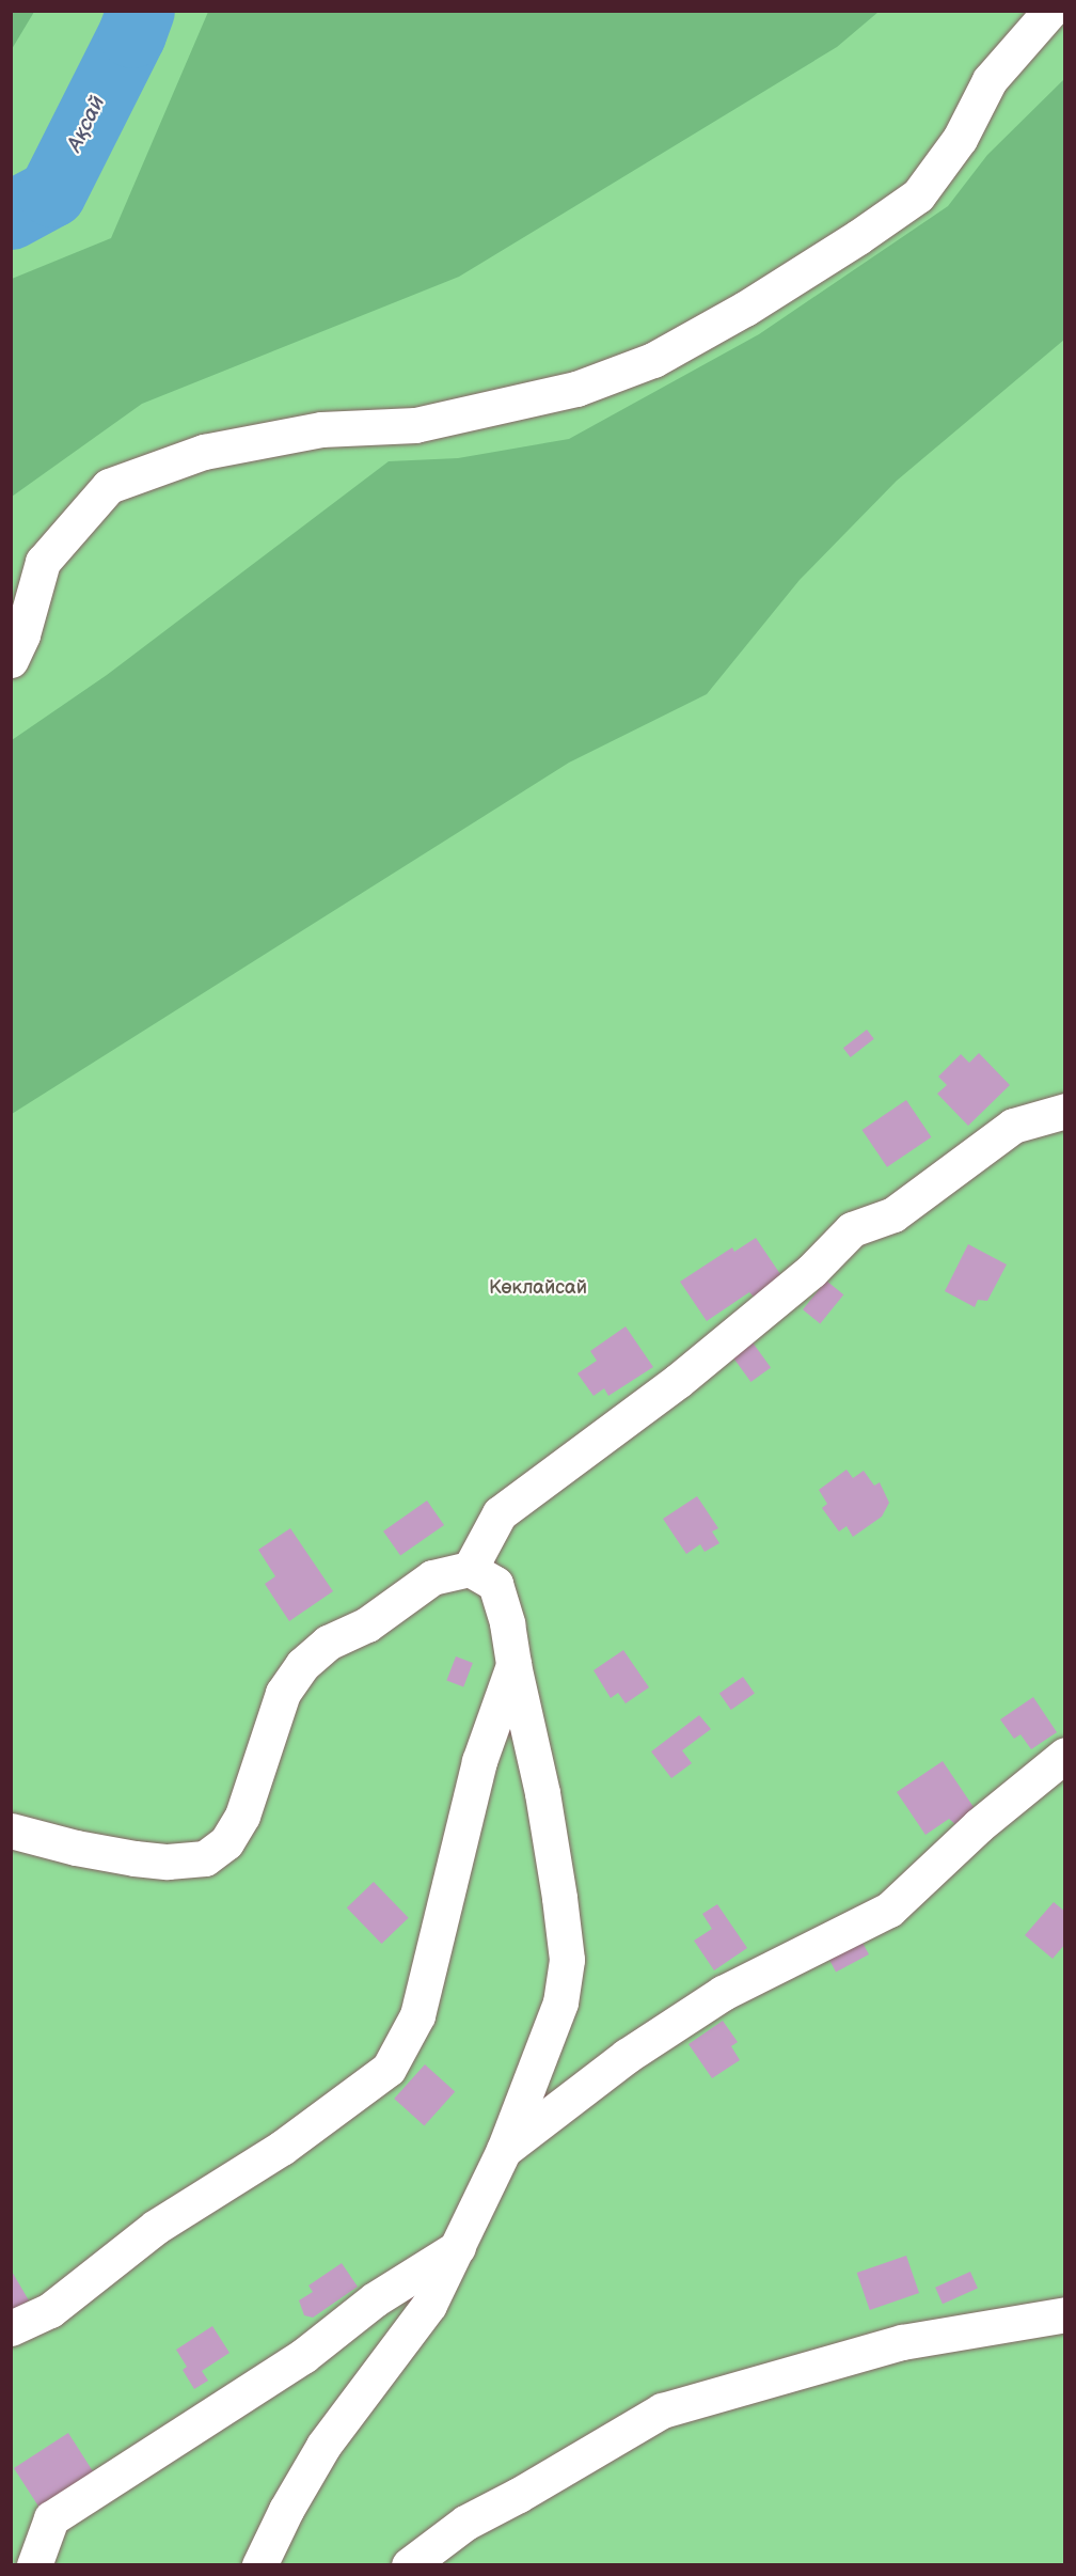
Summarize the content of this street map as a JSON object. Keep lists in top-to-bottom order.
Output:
{
  "water": ["Ақсай"],
  "parks": ["Көклайсай"]
}
